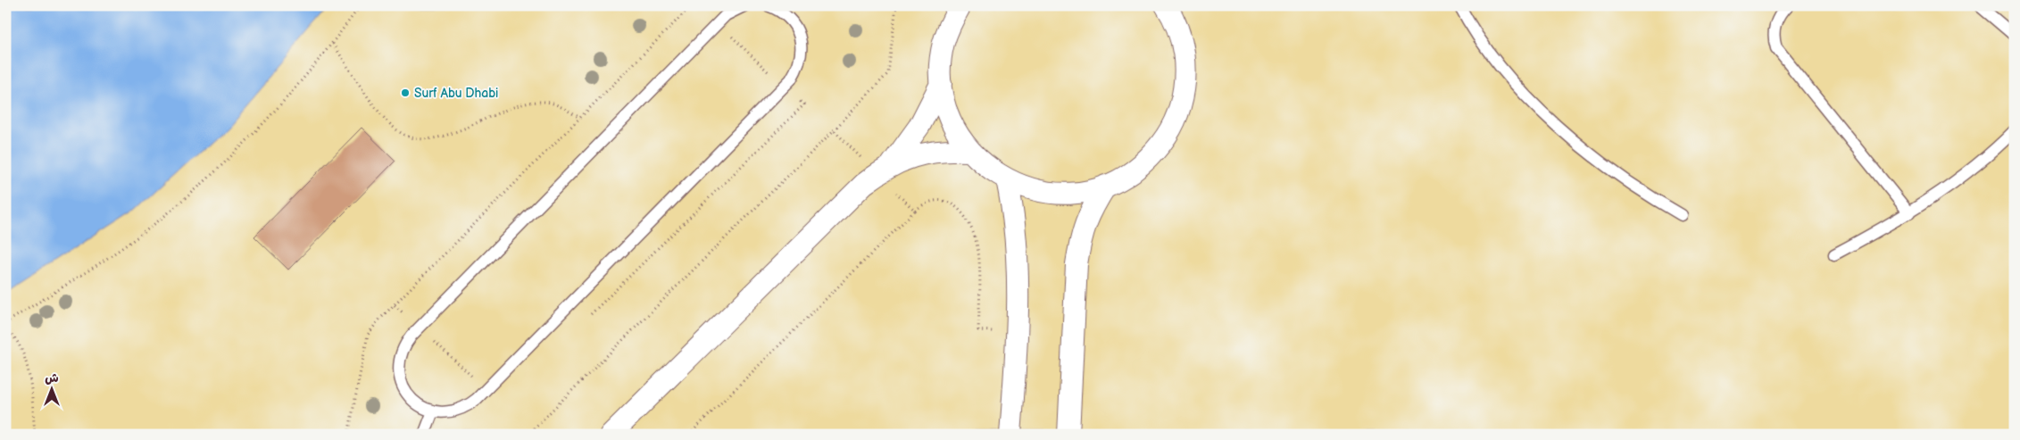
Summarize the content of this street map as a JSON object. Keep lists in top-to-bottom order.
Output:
{
  "places": ["Surf Abu Dhabi"],
  "north": "top"
}
